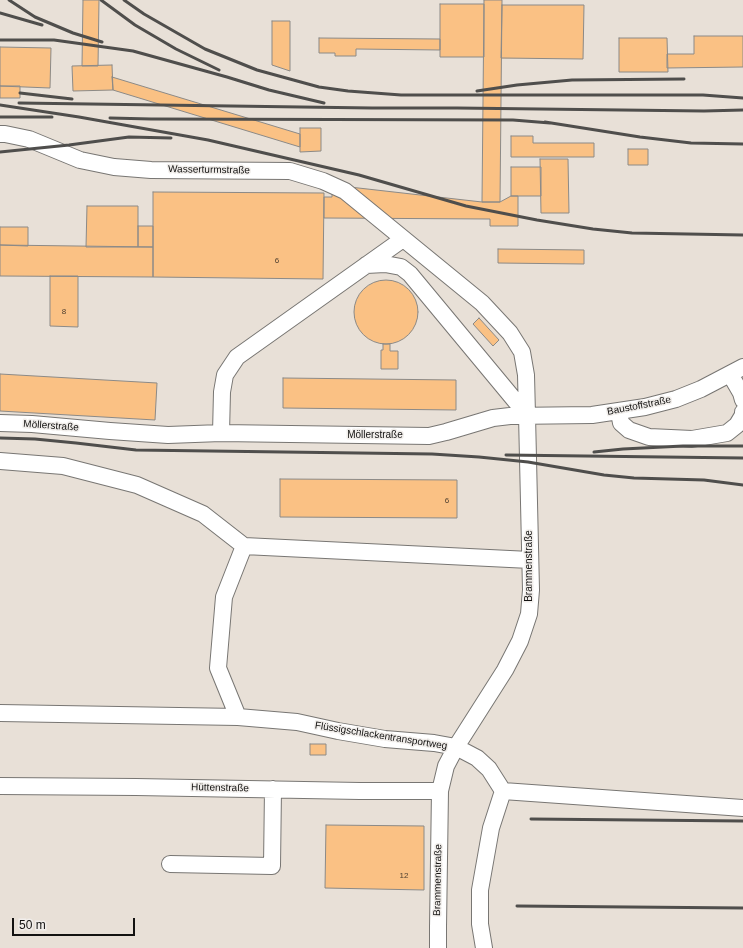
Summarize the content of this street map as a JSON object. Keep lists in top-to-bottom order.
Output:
{
  "streets": {
    "street": [
      "Wasserturmstraße",
      "Baustoffstraße",
      "Möllerstraße",
      "Brammenstraße",
      "Flüssigschlackentransportweg",
      "Hüttenstraße"
    ]
  },
  "crossings": [
    ["Wasserturmstraße", "Brammenstraße"],
    ["Baustoffstraße", "Möllerstraße"],
    ["Baustoffstraße", "Brammenstraße"],
    ["Möllerstraße", "Brammenstraße"],
    ["Brammenstraße", "Flüssigschlackentransportweg"],
    ["Brammenstraße", "Hüttenstraße"]
  ],
  "house_numbers": [
    "6",
    "8",
    "6",
    "12"
  ],
  "scale_bar": "50 m"
}
